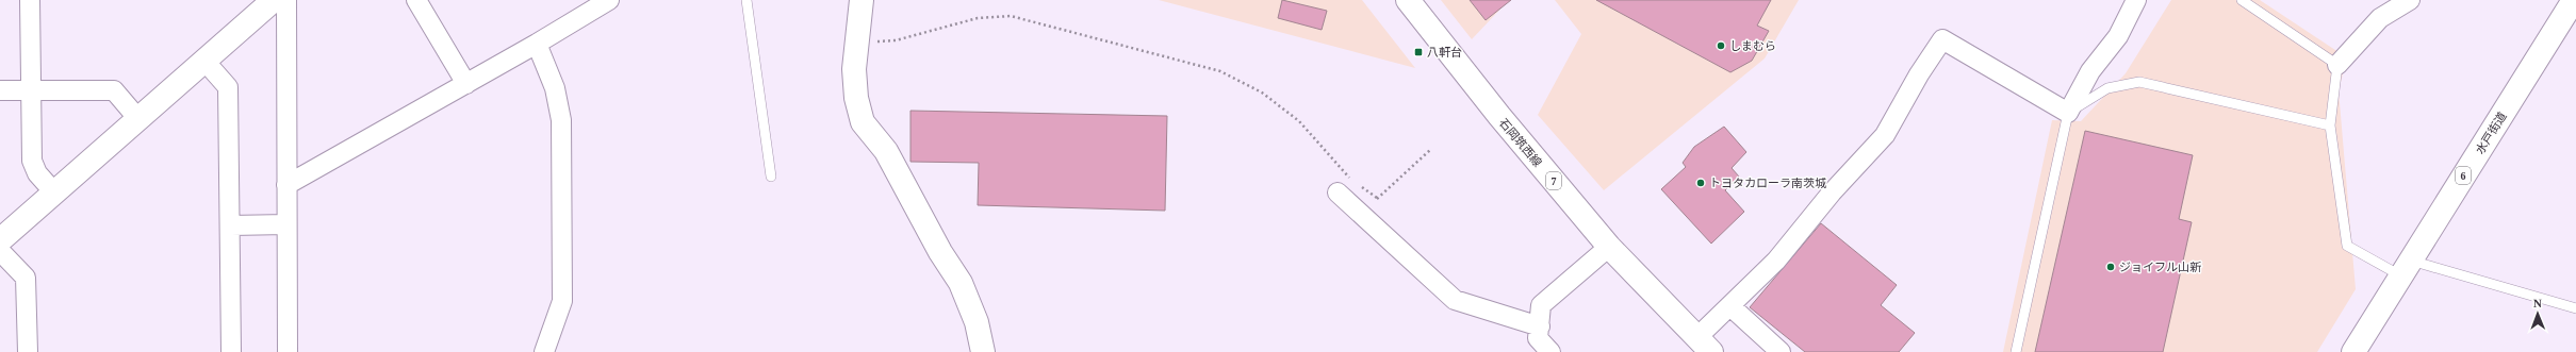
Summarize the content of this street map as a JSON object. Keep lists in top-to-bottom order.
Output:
{
  "streets": {
    "main road": [
      "水戸街道",
      "石岡筑西線",
      "6",
      "7"
    ]
  },
  "places": {
    "other": ["しまむら", "トヨタカローラ南茨城", "ジョイフル山新"],
    "transit": ["八軒台"]
  },
  "north": "top"
}
